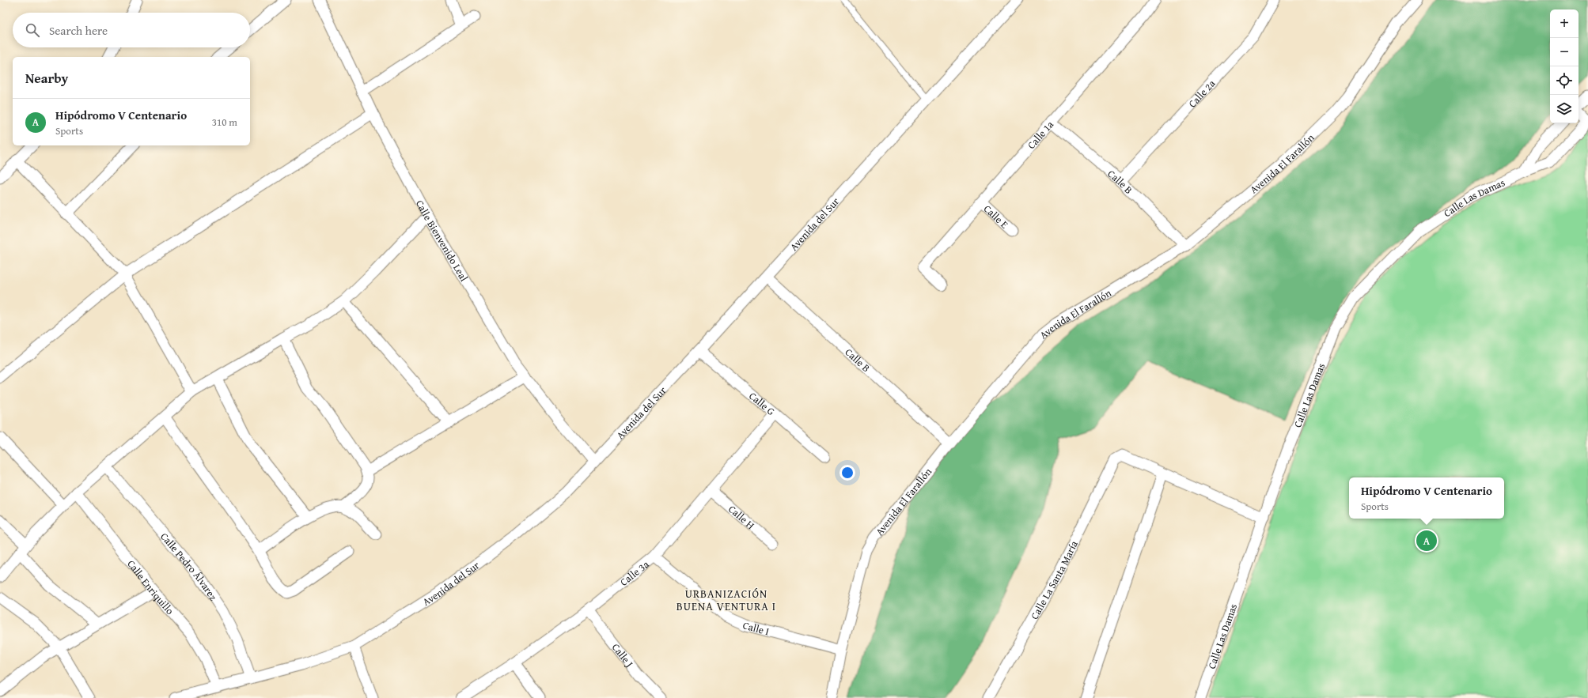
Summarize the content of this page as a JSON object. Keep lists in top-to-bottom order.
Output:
{
  "streets": {
    "street": [
      "Calle 2a",
      "Calle 1a",
      "Avenida El Farallón",
      "Calle B",
      "Calle Las Damas",
      "Calle E",
      "Avenida del Sur",
      "Calle Bienvenido Leal",
      "Calle G",
      "Calle H",
      "Calle Pedro Álvarez",
      "Calle 3a",
      "Calle La Santa María",
      "Calle Enriquillo",
      "Calle I",
      "Calle J"
    ]
  },
  "crossings": [
    ["Calle 2a", "Calle B"],
    ["Calle 1a", "Calle B"],
    ["Calle 1a", "Calle E"],
    ["Avenida El Farallón", "Calle B"],
    ["Avenida El Farallón", "Calle I"],
    ["Calle B", "Avenida del Sur"],
    ["Avenida del Sur", "Calle Bienvenido Leal"],
    ["Avenida del Sur", "Calle G"],
    ["Avenida del Sur", "Calle Pedro Álvarez"],
    ["Avenida del Sur", "Calle Enriquillo"],
    ["Calle G", "Calle 3a"],
    ["Calle H", "Calle 3a"],
    ["Calle 3a", "Calle I"],
    ["Calle 3a", "Calle J"]
  ],
  "districts": ["URBANIZACIÓN BUENA VENTURA I"],
  "page": {
    "map_buttons": ["+", "−"],
    "search": "Search here",
    "heading": "Nearby",
    "list": [
      {
        "mark": "A",
        "name": "Hipódromo V Centenario",
        "note": "Sports",
        "value": "310 m"
      }
    ],
    "popup": ["Hipódromo V Centenario", "Sports"],
    "pins": "A"
  }
}
